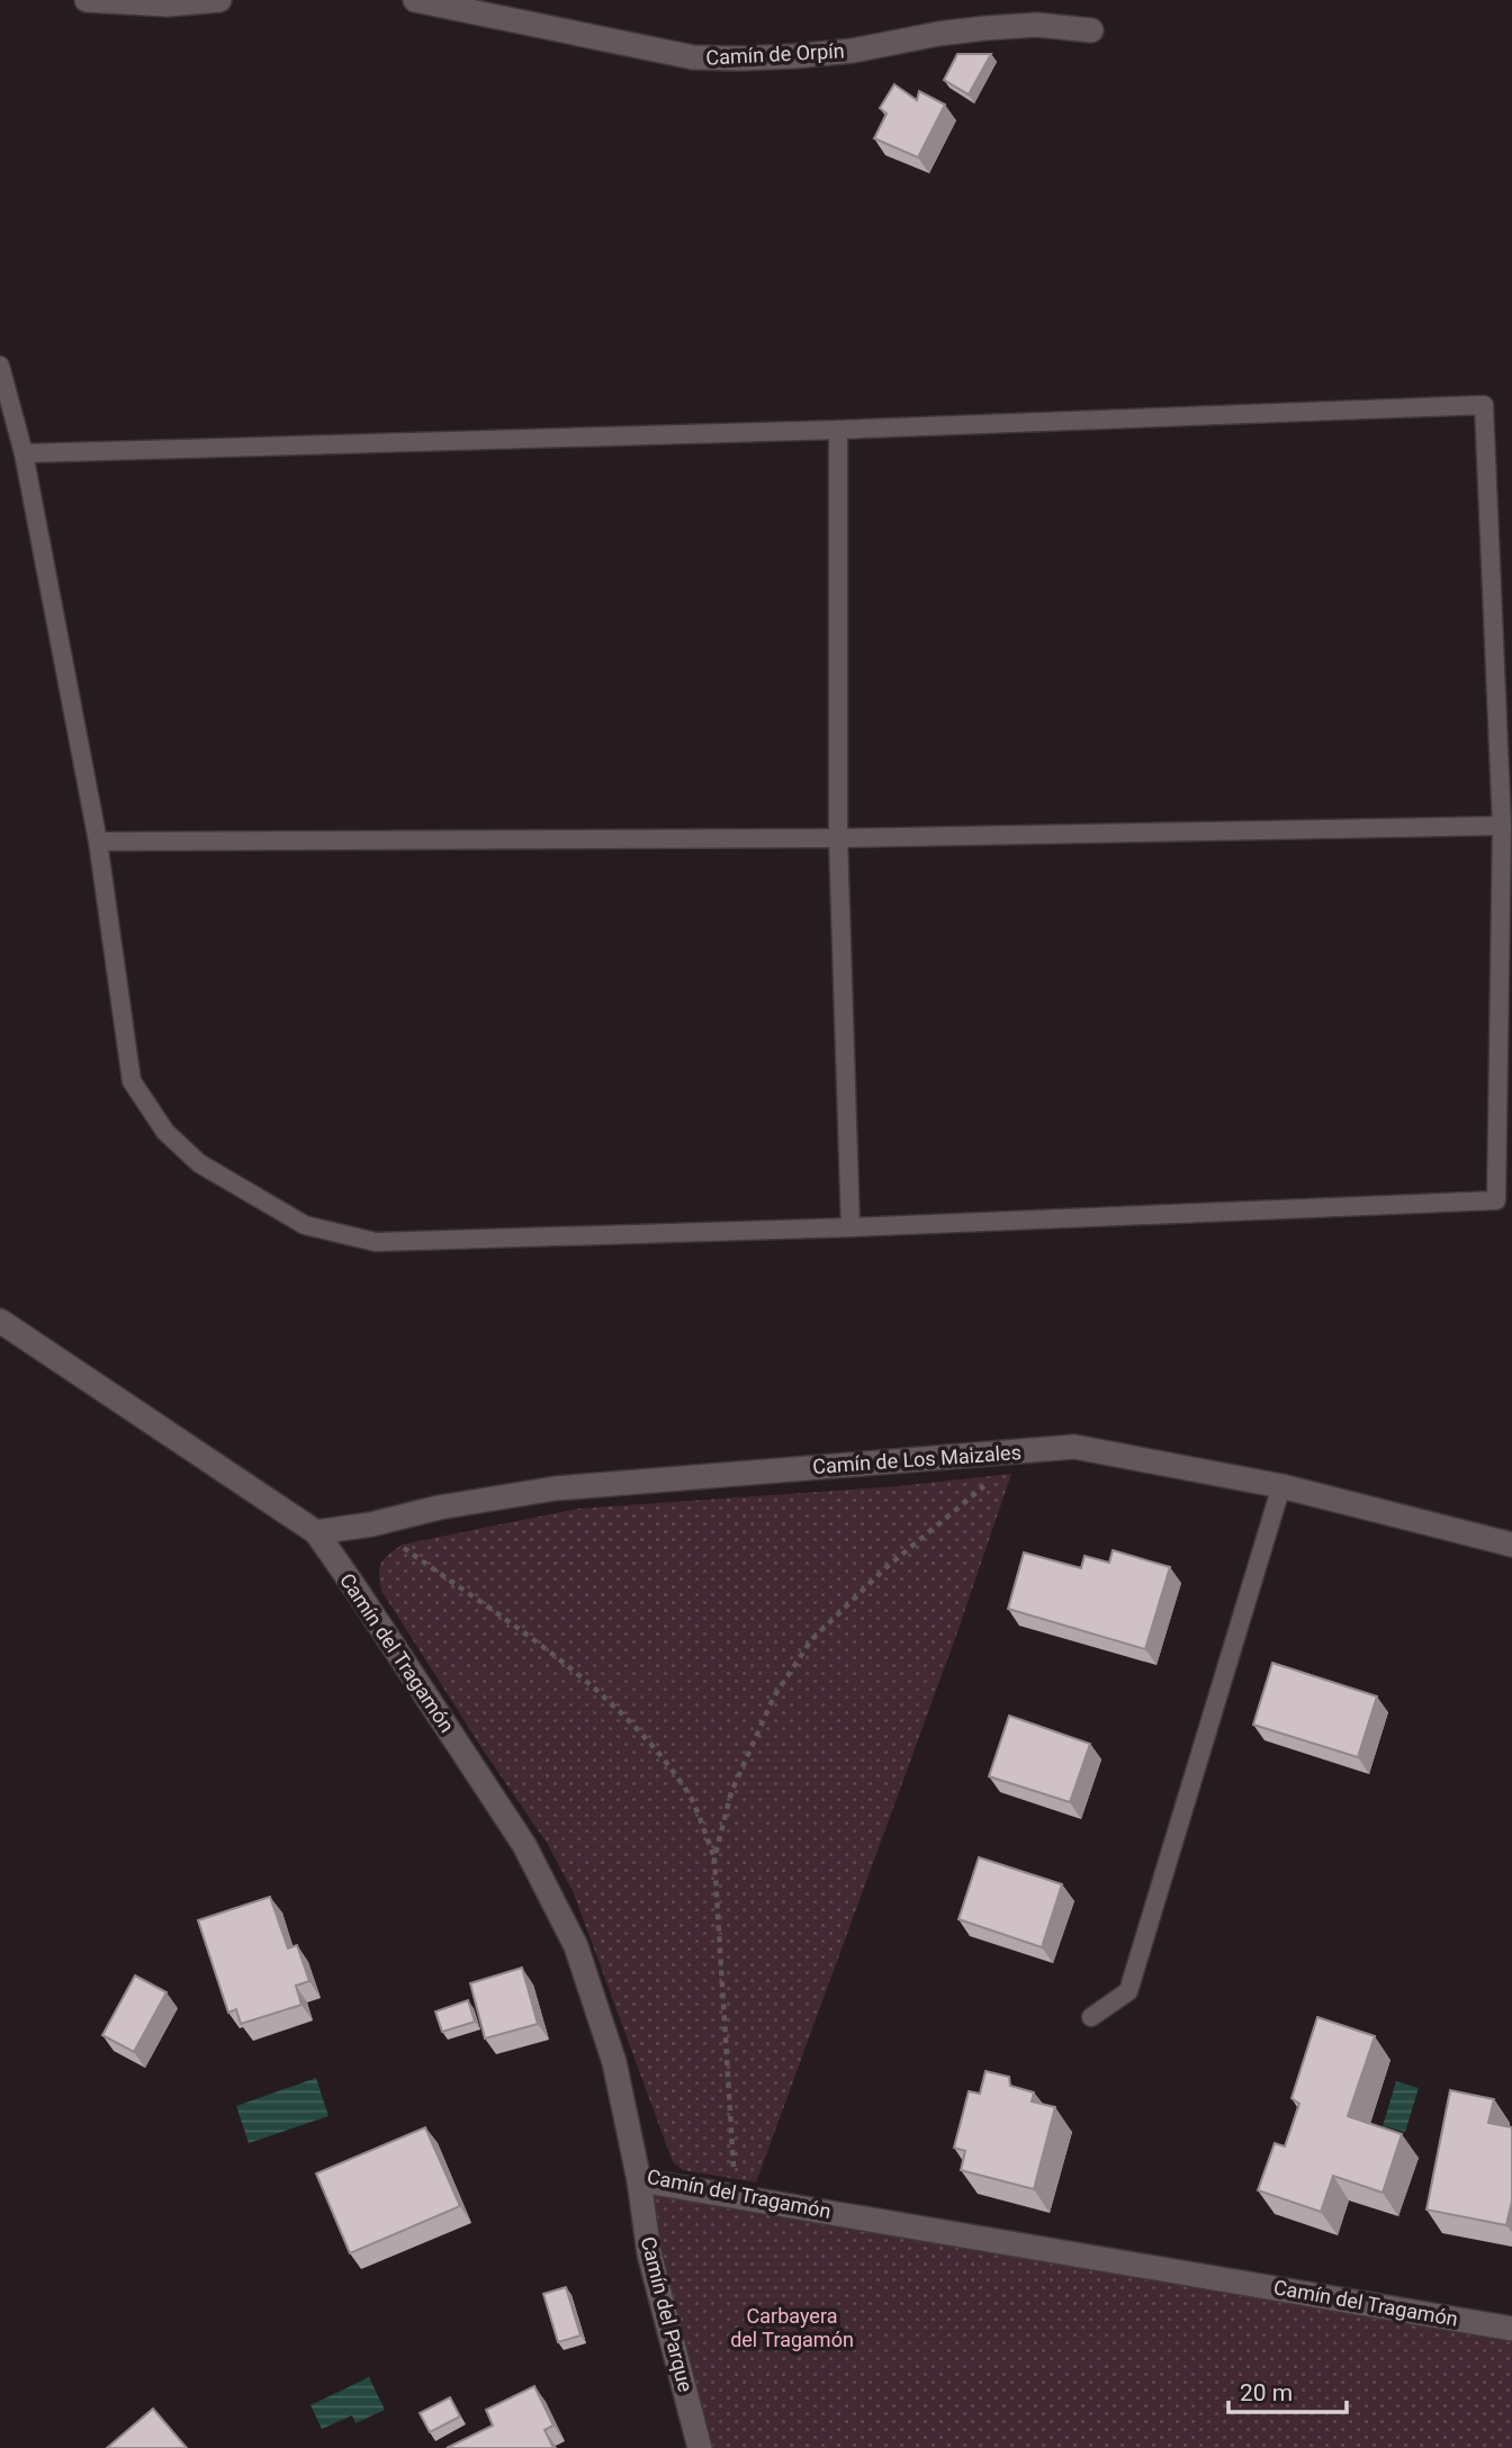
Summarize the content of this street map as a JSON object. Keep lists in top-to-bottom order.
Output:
{
  "streets": {
    "street": [
      "Camín de Orpín",
      "Camín de Los Maizales",
      "Camín del Tragamón",
      "Camín del Parque"
    ]
  },
  "crossings": [
    ["Camín de Los Maizales", "Camín del Tragamón"],
    ["Camín del Tragamón", "Camín del Parque"]
  ],
  "parks": ["Carbayera del Tragamón"],
  "scale_bar": "20 m"
}
